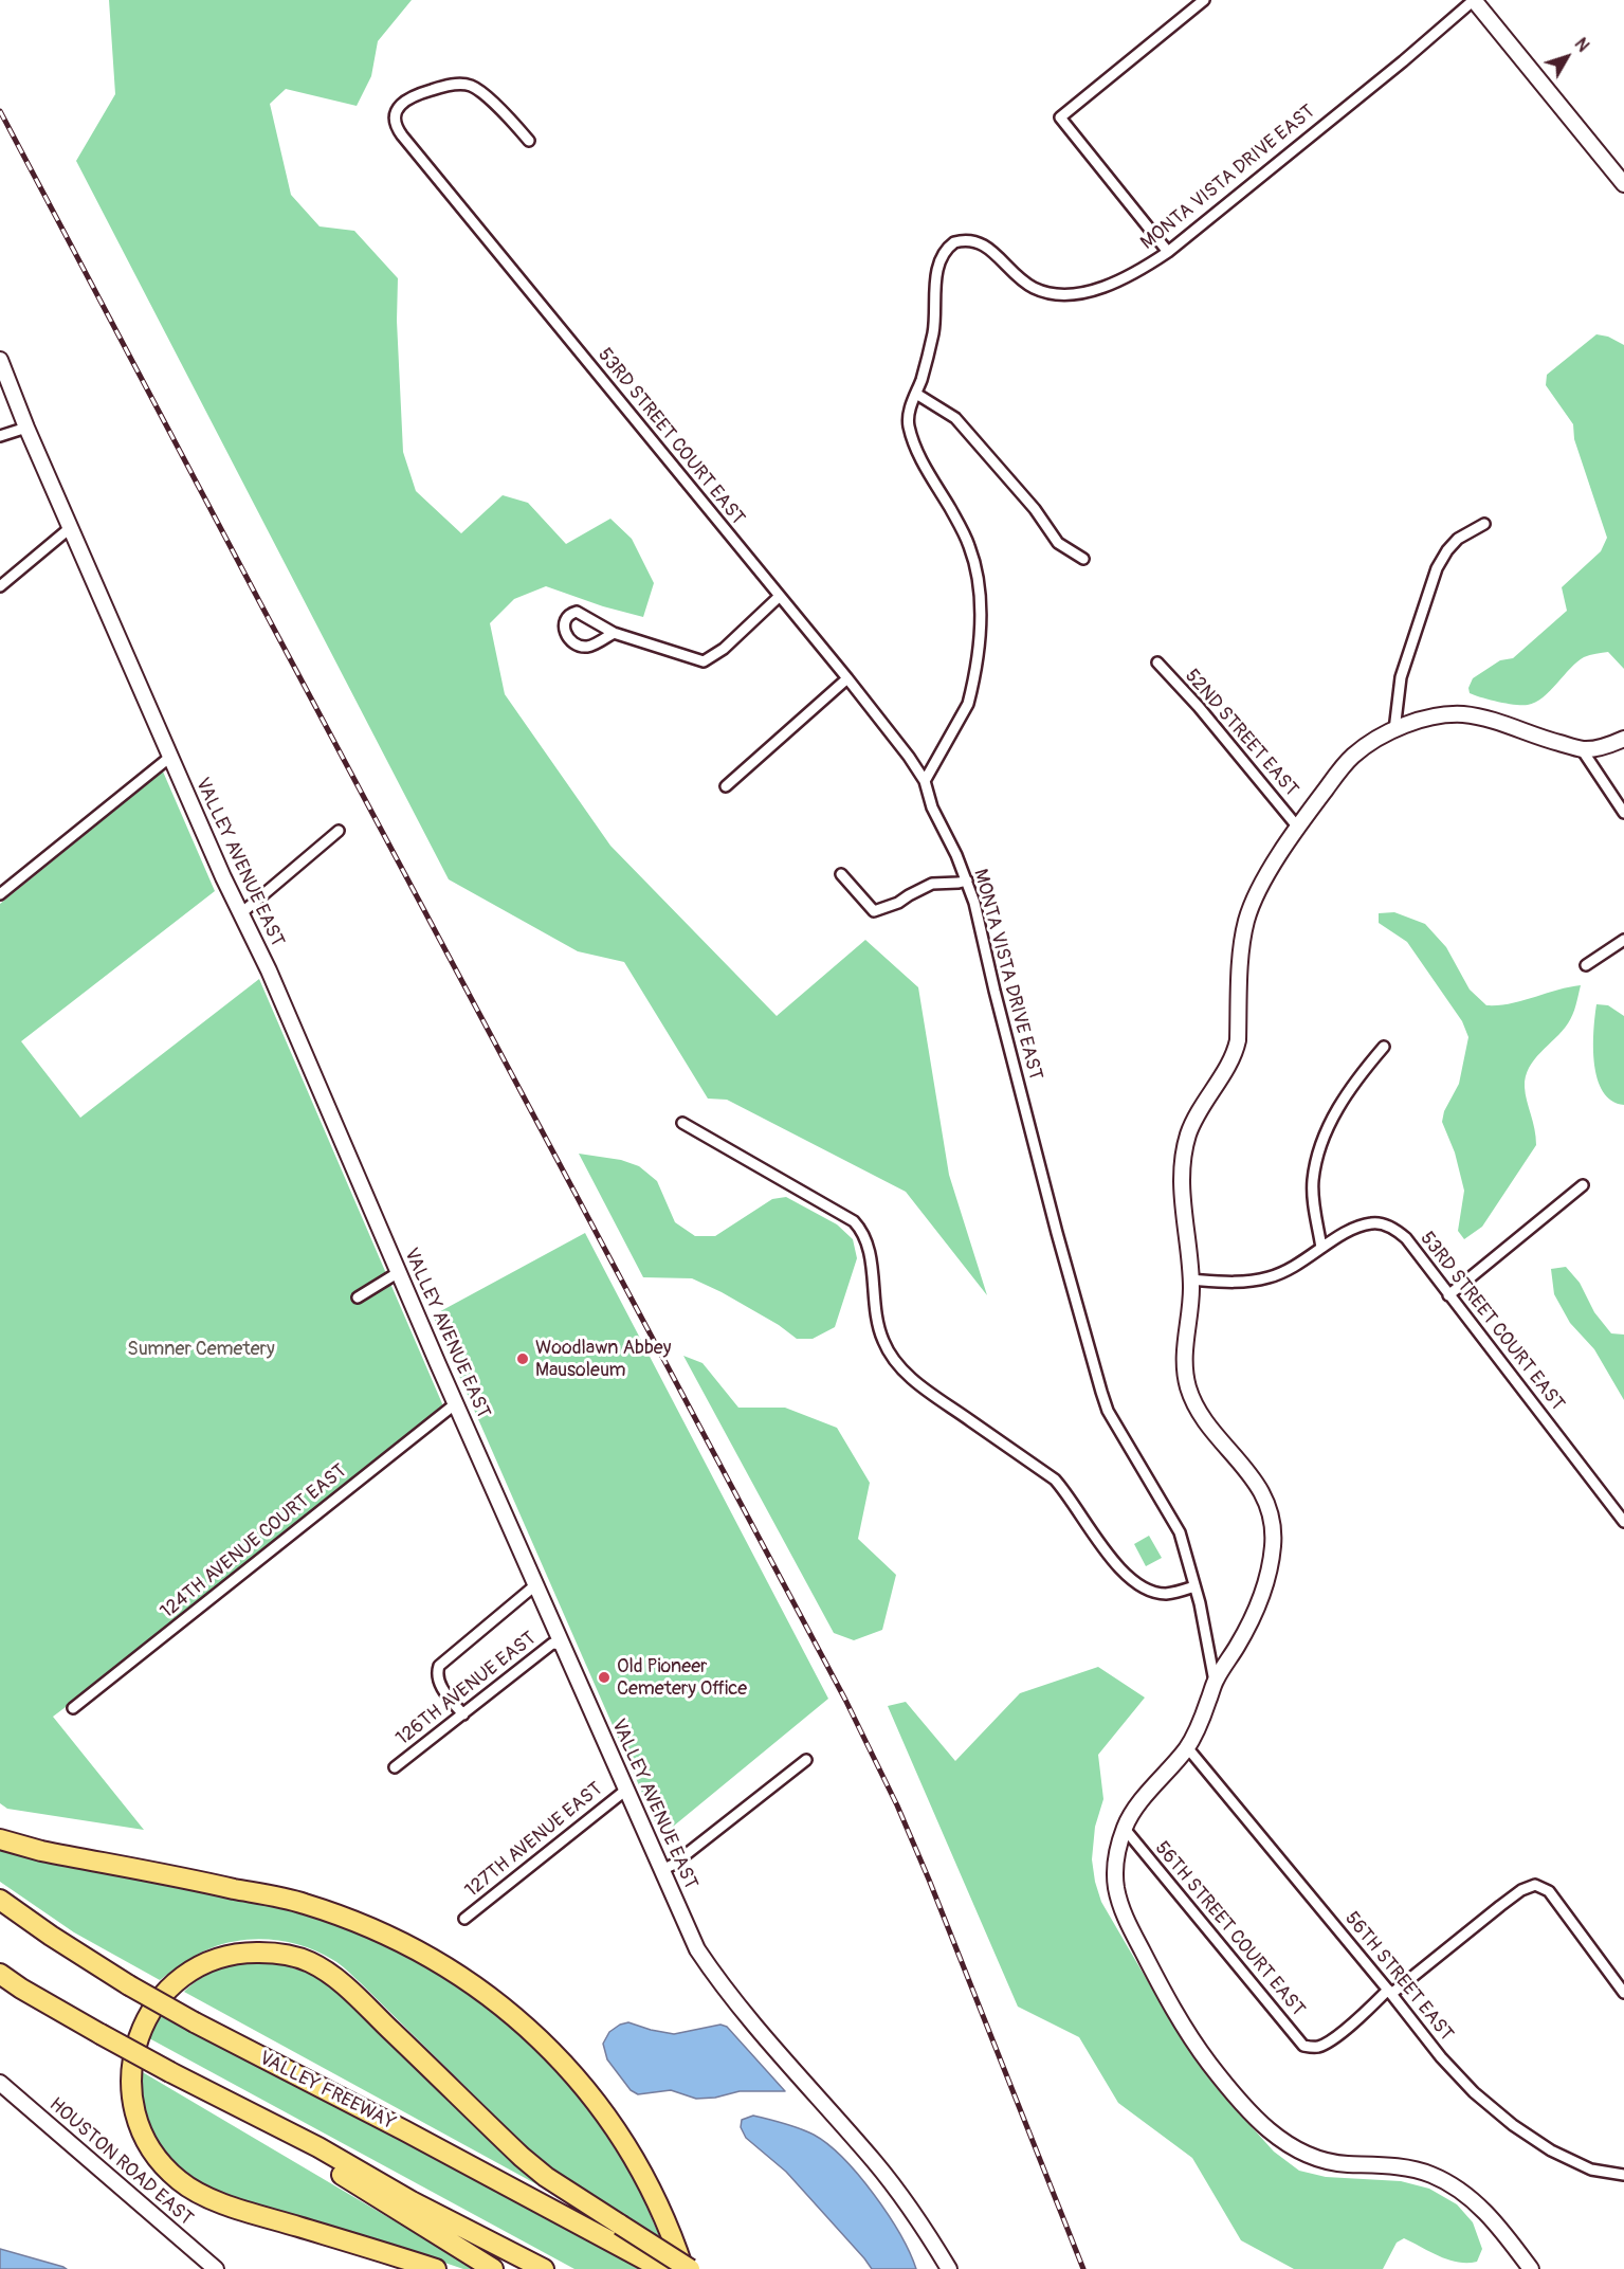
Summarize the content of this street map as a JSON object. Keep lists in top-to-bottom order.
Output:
{
  "streets": {
    "highway": ["VALLEY FREEWAY"],
    "street": [
      "MONTA VISTA DRIVE EAST",
      "53RD STREET COURT EAST",
      "52ND STREET EAST",
      "VALLEY AVENUE EAST",
      "124TH AVENUE COURT EAST",
      "126TH AVENUE EAST",
      "127TH AVENUE EAST",
      "56TH STREET COURT EAST",
      "56TH STREET EAST",
      "HOUSTON ROAD EAST"
    ]
  },
  "crossings": [
    ["MONTA VISTA DRIVE EAST", "53RD STREET COURT EAST"],
    ["VALLEY AVENUE EAST", "124TH AVENUE COURT EAST"],
    ["VALLEY AVENUE EAST", "126TH AVENUE EAST"],
    ["VALLEY AVENUE EAST", "127TH AVENUE EAST"],
    ["56TH STREET COURT EAST", "56TH STREET EAST"]
  ],
  "parks": ["Sumner Cemetery"],
  "places": ["Woodlawn Abbey Mausoleum", "Old Pioneer Cemetery Office"],
  "north": "top right"
}
